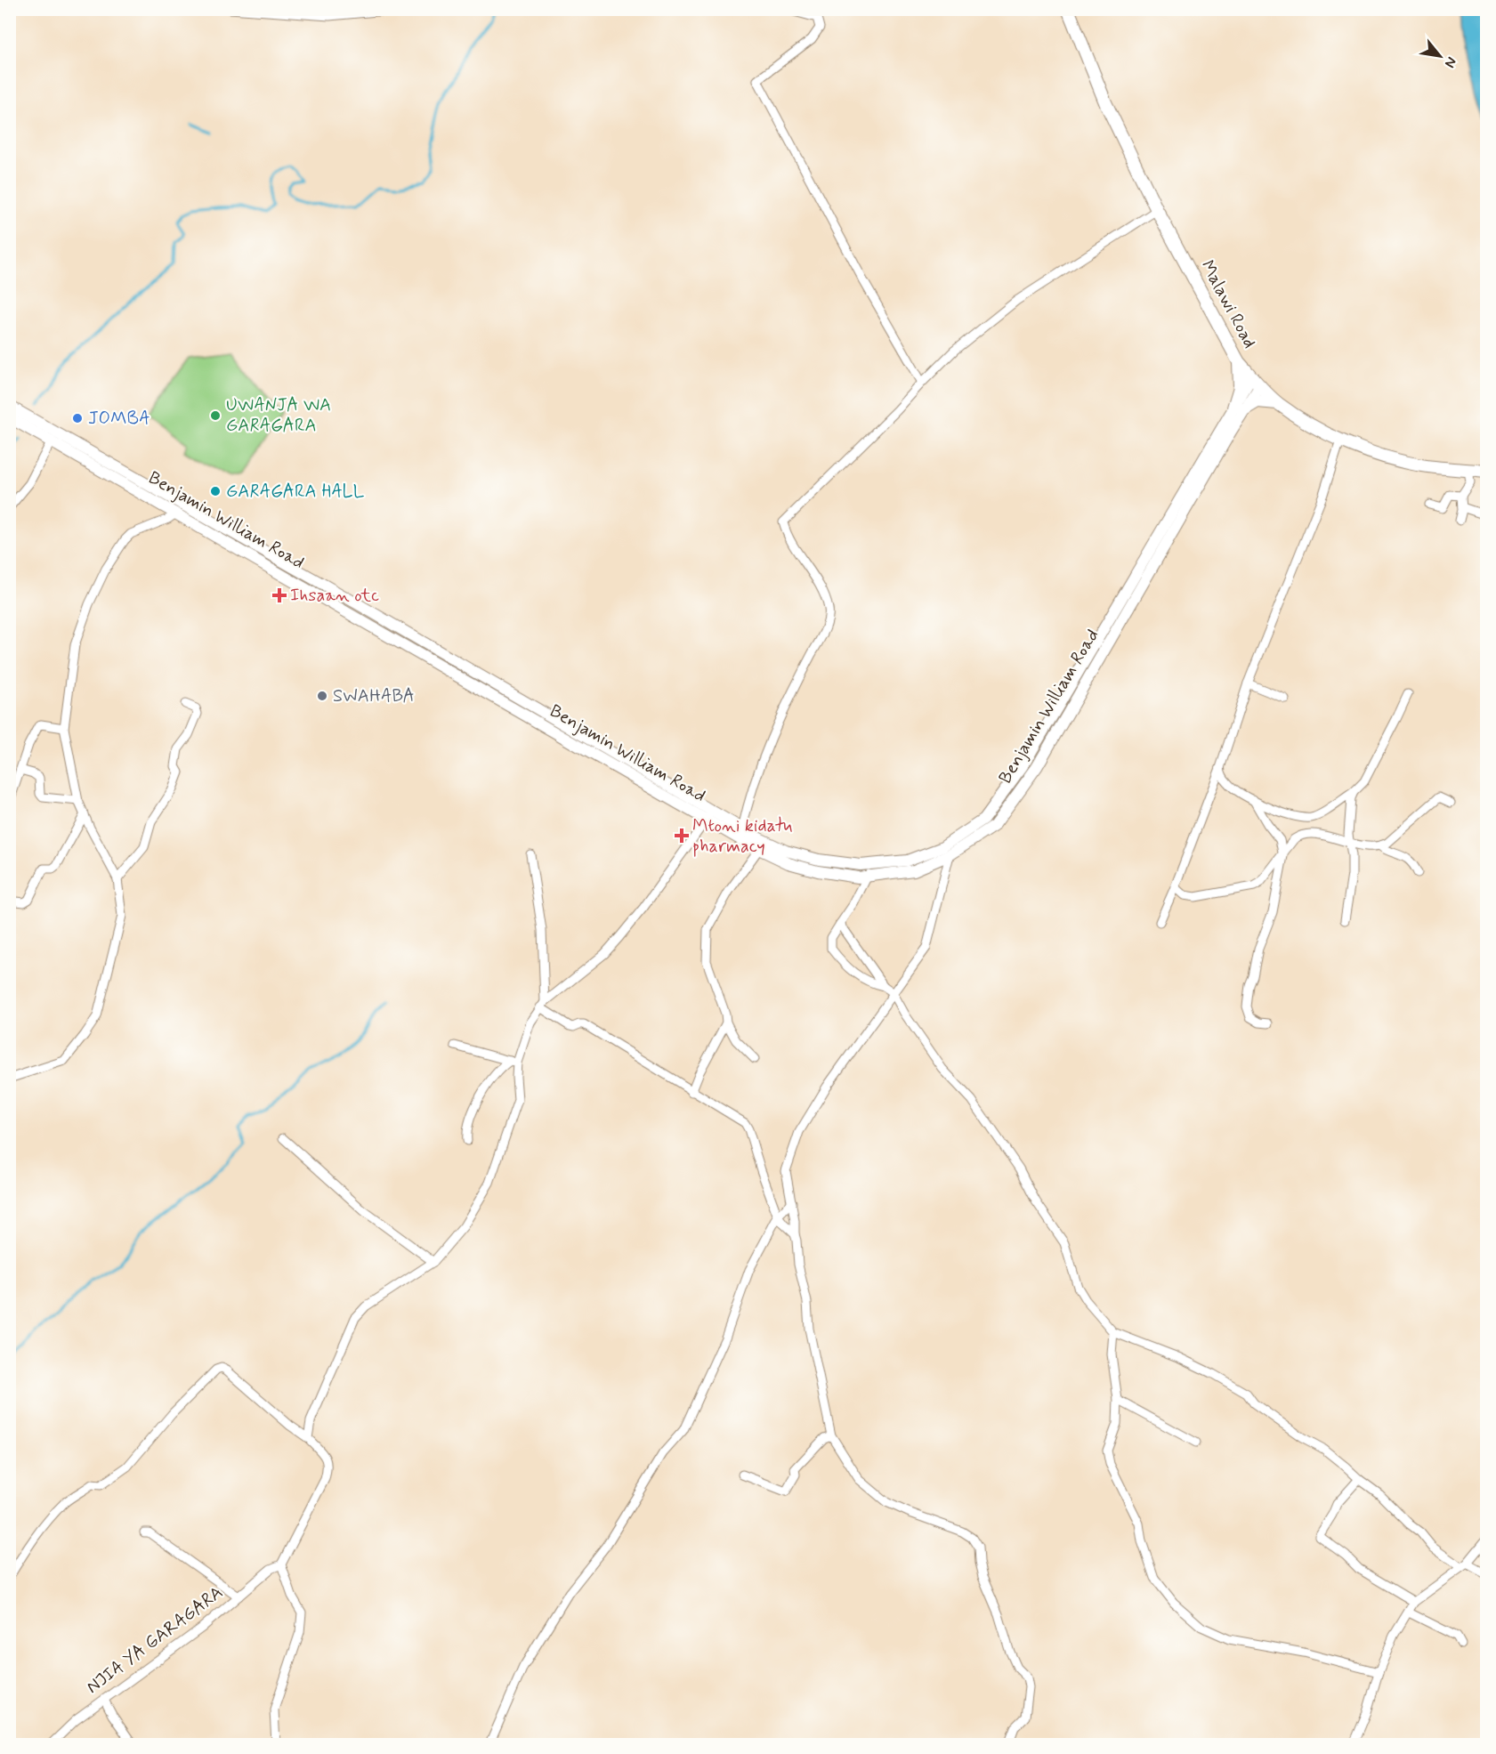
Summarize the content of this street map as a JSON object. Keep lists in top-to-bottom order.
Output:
{
  "streets": {
    "main road": ["Malawi Road", "Benjamin William Road"],
    "street": ["NJIA YA GARAGARA"]
  },
  "crossings": [
    ["Malawi Road", "Benjamin William Road"]
  ],
  "places": {
    "other": [
      "UWANJA WA GARAGARA",
      "JOMBA",
      "GARAGARA HALL",
      "SWAHABA"
    ],
    "health": ["Ihsaan otc", "Mtoni kidatu pharmacy"]
  },
  "north": "bottom right"
}
